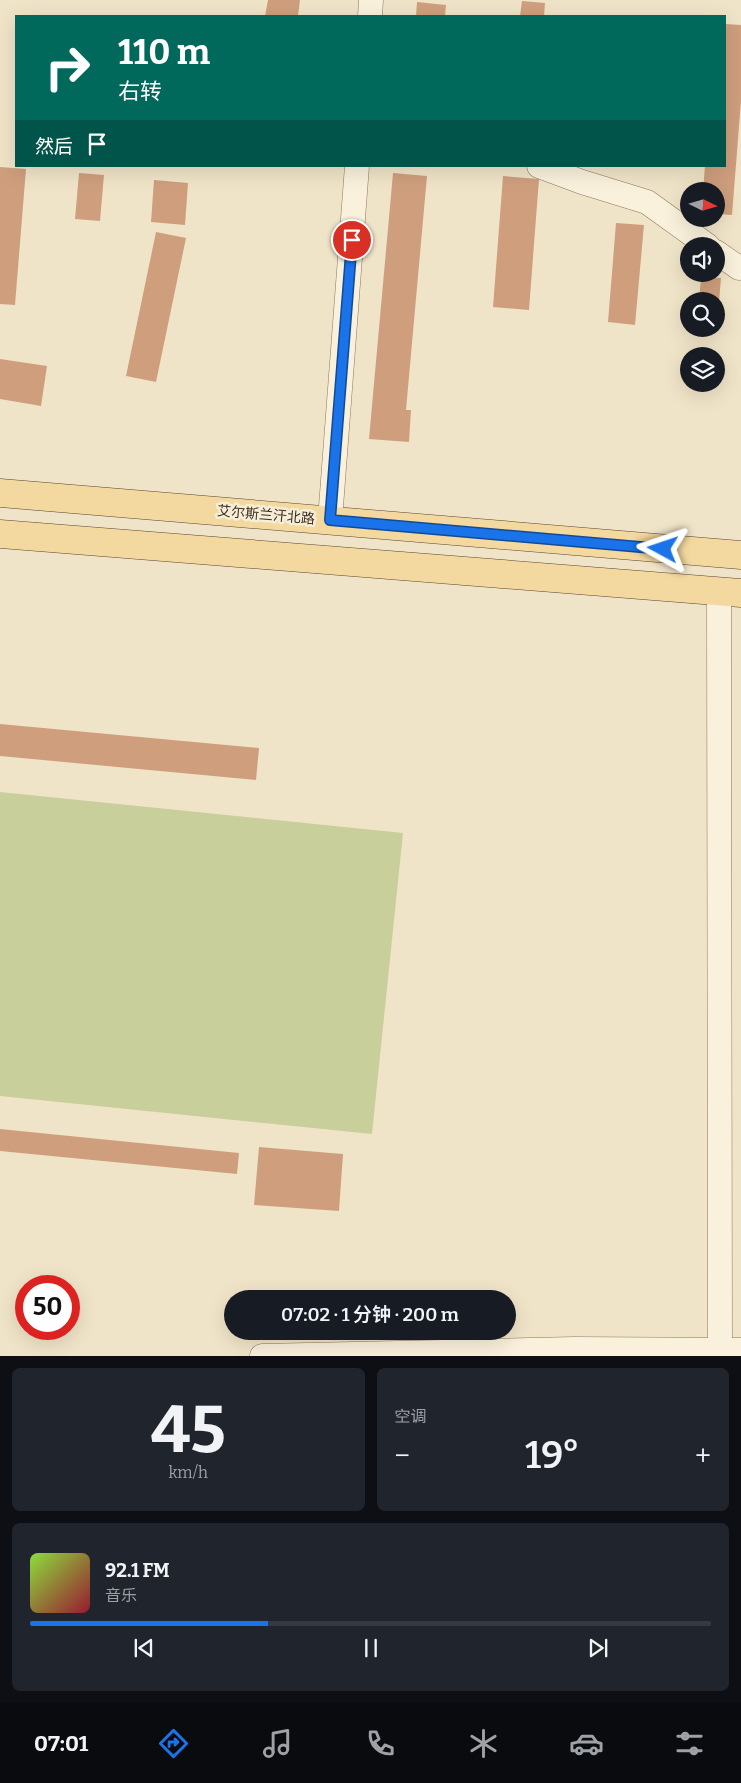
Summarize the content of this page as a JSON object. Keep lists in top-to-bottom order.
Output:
{
  "streets": {
    "main road": ["艾尔斯兰汗北路"]
  },
  "north": "right",
  "page": {
    "turn": ["110 m", "右转"],
    "then": "然后",
    "limit": "50",
    "trip": "07:02 · 1 分钟 · 200 m",
    "tile": [
      ["45", "km/h"],
      "空调"
    ],
    "heat": ["−", "19°", "+"],
    "song": ["92.1 FM", "音乐"],
    "tabs": "07:01"
  }
}
